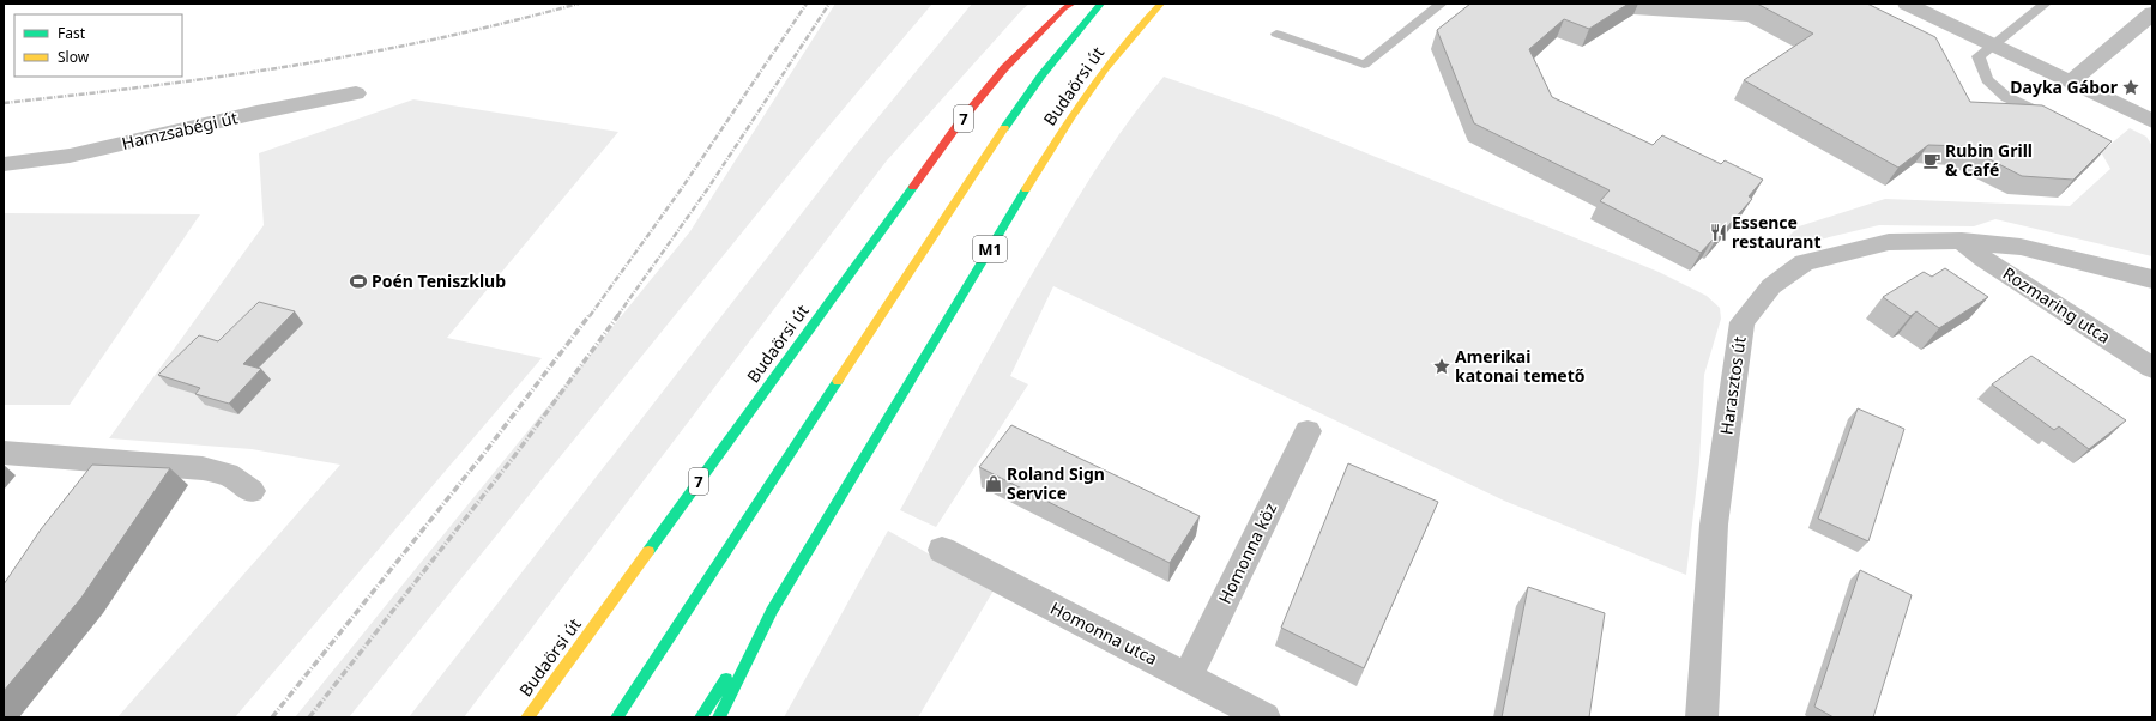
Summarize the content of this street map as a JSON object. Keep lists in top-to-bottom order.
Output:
{
  "streets": {
    "main road": ["Budaörsi út", "7", "M1"],
    "street": [
      "Hamzsabégi út",
      "Rozmaring utca",
      "Harasztos út",
      "Homonna köz",
      "Homonna utca"
    ]
  },
  "crossings": [
    ["Rozmaring utca", "Harasztos út"],
    ["Homonna köz", "Homonna utca"]
  ],
  "places": {
    "place": ["Dayka Gábor", "Amerikai katonai temető"],
    "cafe": ["Rubin Grill & Café"],
    "restaurant": ["Essence restaurant"],
    "sports": ["Poén Teniszklub"],
    "shop": ["Roland Sign Service"]
  },
  "legend": ["Fast", "Slow"]
}
